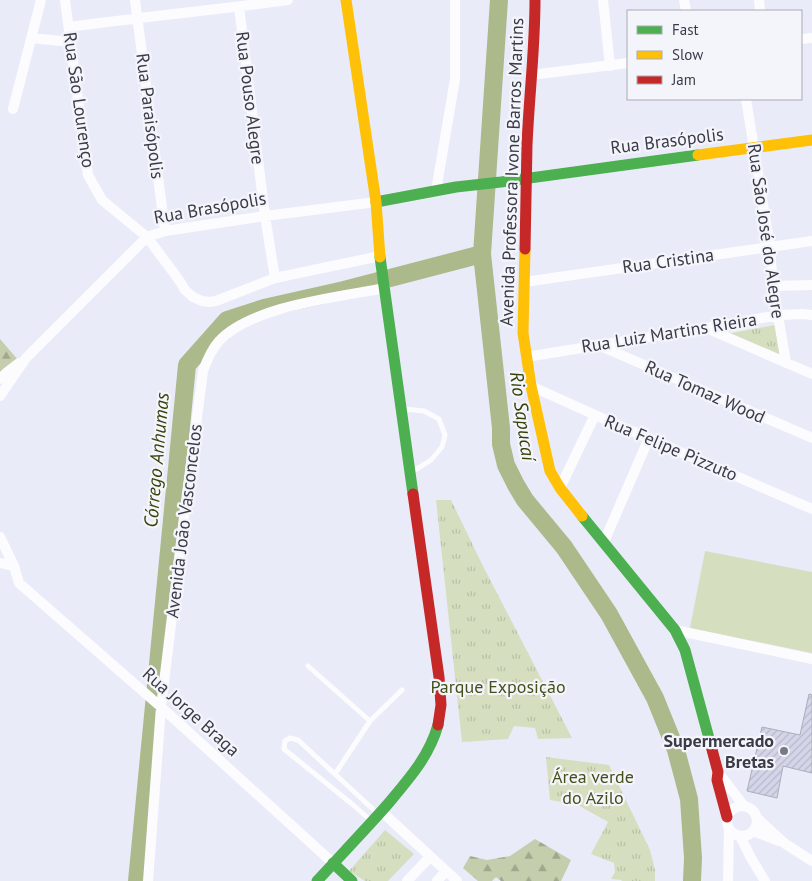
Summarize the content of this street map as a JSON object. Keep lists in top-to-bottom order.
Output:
{
  "streets": {
    "main road": ["Rua Brasópolis", "Avenida Professora Ivone Barros Martins", "Rua Jorge Braga"],
    "street": [
      "Rua Pouso Alegre",
      "Rua São Lourenço",
      "Rua Paraisópolis",
      "Rua São José do Alegre",
      "Rua Cristina",
      "Rua Luiz Martins Rieira",
      "Rua Tomaz Wood",
      "Rua Felipe Pizzuto",
      "Avenida João Vasconcelos"
    ]
  },
  "crossings": [
    ["Rua Pouso Alegre", "Rua São Lourenço"],
    ["Rua Pouso Alegre", "Rua Brasópolis"],
    ["Rua São Lourenço", "Rua Brasópolis"],
    ["Rua Paraisópolis", "Rua Brasópolis"],
    ["Rua Brasópolis", "Avenida Professora Ivone Barros Martins"],
    ["Rua Brasópolis", "Rua São José do Alegre"],
    ["Avenida Professora Ivone Barros Martins", "Rua Cristina"],
    ["Avenida Professora Ivone Barros Martins", "Rua Luiz Martins Rieira"],
    ["Avenida Professora Ivone Barros Martins", "Rua Felipe Pizzuto"],
    ["Rua São José do Alegre", "Rua Cristina"],
    ["Rua São José do Alegre", "Rua Luiz Martins Rieira"],
    ["Rua Luiz Martins Rieira", "Rua Tomaz Wood"],
    ["Avenida João Vasconcelos", "Rua Jorge Braga"]
  ],
  "water": ["Rio Sapucaí", "Córrego Anhumas"],
  "parks": ["Parque Exposição", "Área verde do Azilo"],
  "places": ["Supermercado Bretas"],
  "legend": ["Fast", "Slow", "Jam"]
}
